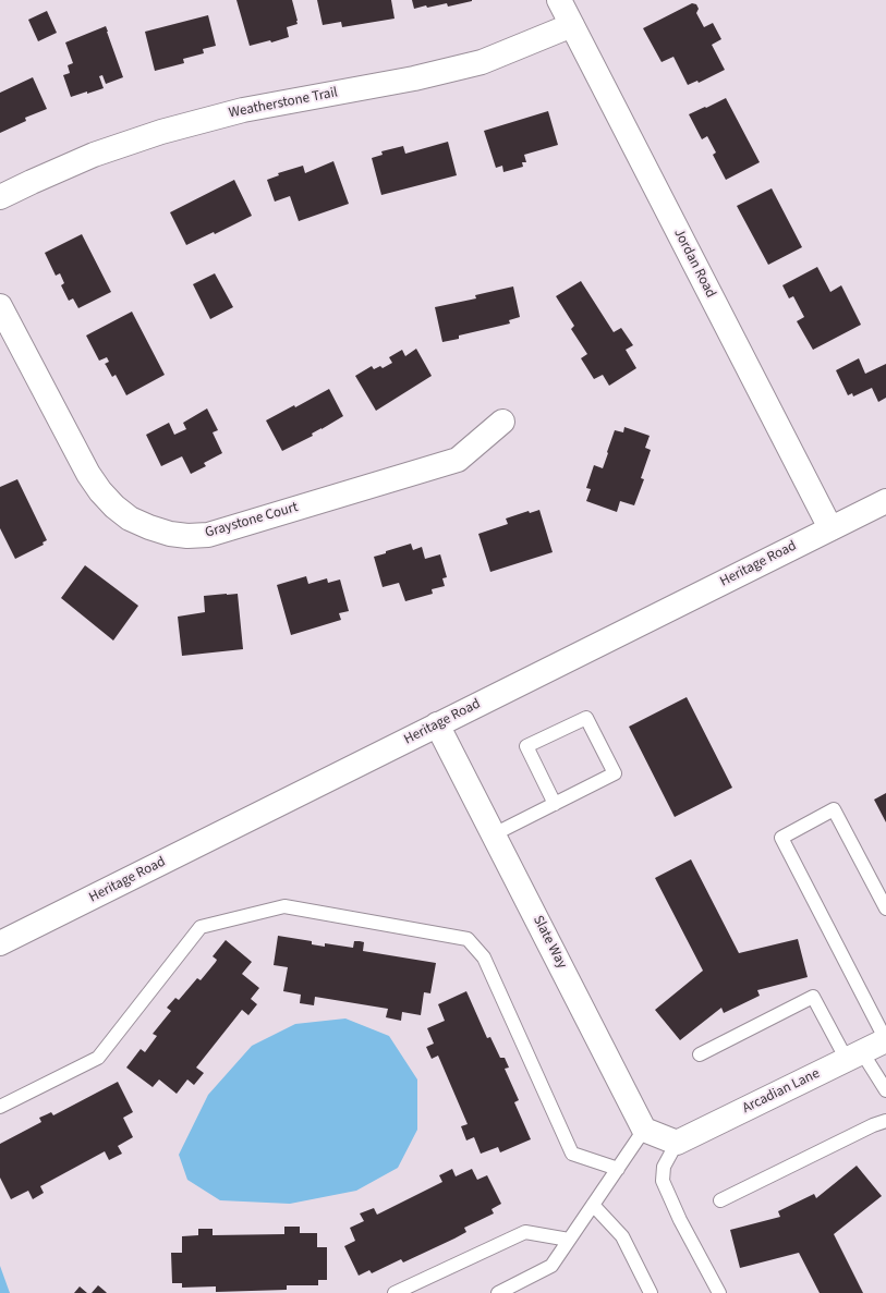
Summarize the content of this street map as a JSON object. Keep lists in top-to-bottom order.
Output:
{
  "streets": {
    "street": [
      "Weatherstone Trail",
      "Jordan Road",
      "Graystone Court",
      "Heritage Road",
      "Slate Way",
      "Arcadian Lane"
    ]
  },
  "crossings": [
    ["Weatherstone Trail", "Jordan Road"],
    ["Jordan Road", "Heritage Road"],
    ["Heritage Road", "Slate Way"]
  ]
}
